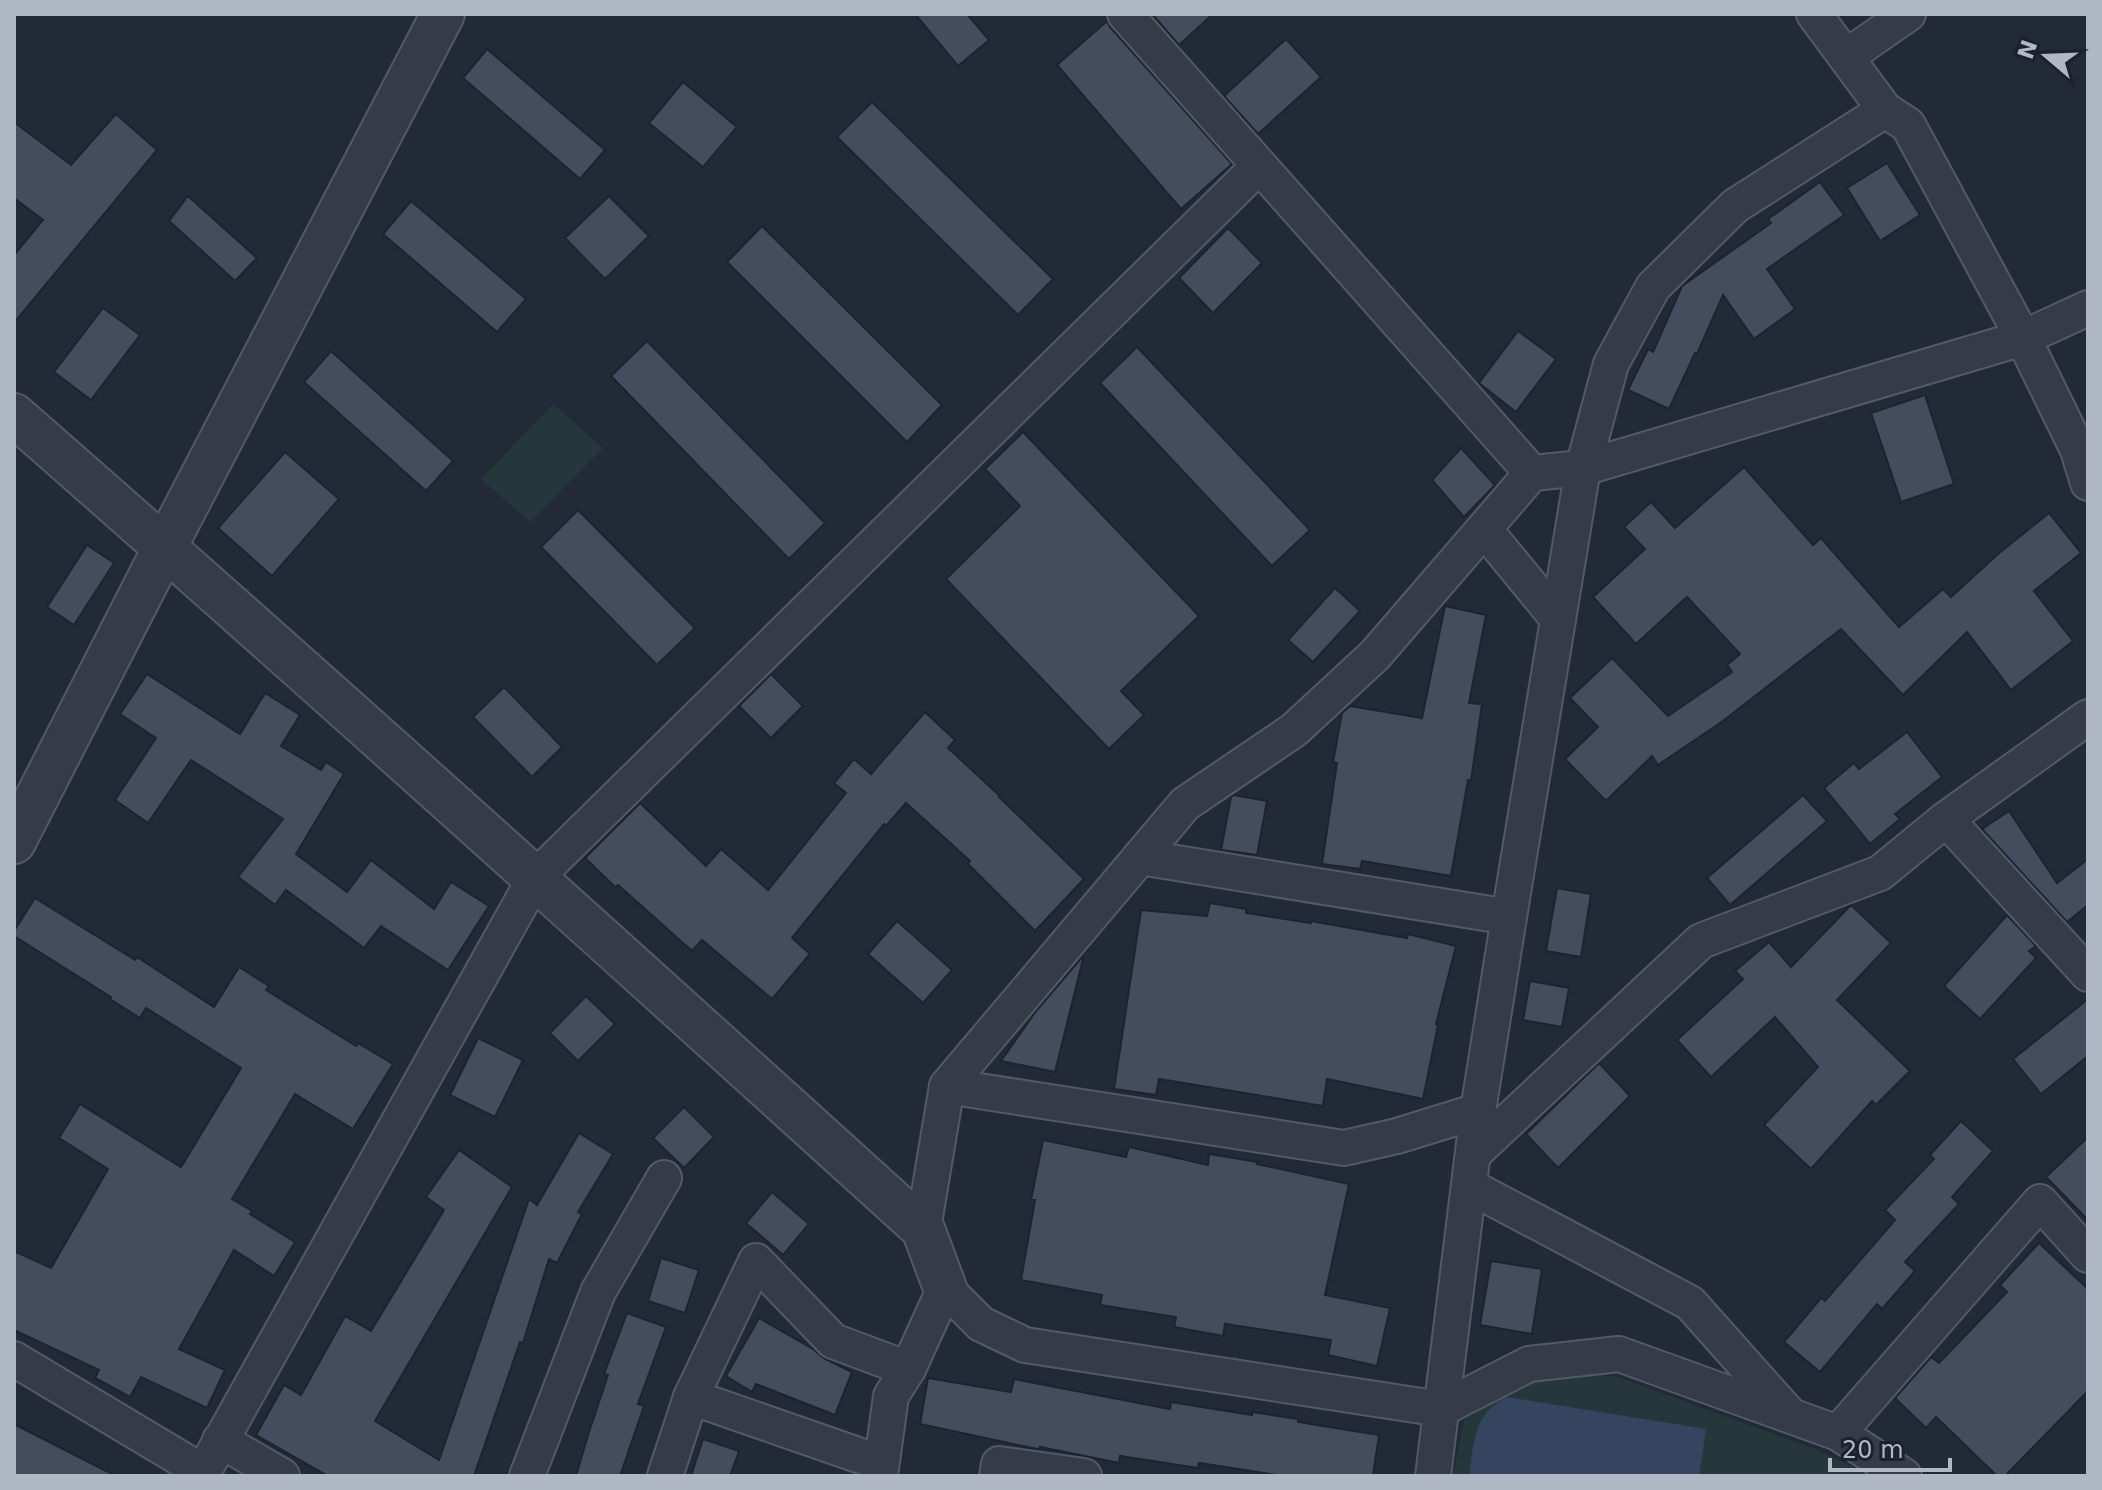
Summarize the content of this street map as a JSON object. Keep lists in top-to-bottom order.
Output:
{
  "scale_bar": "20 m",
  "north": "left"
}
